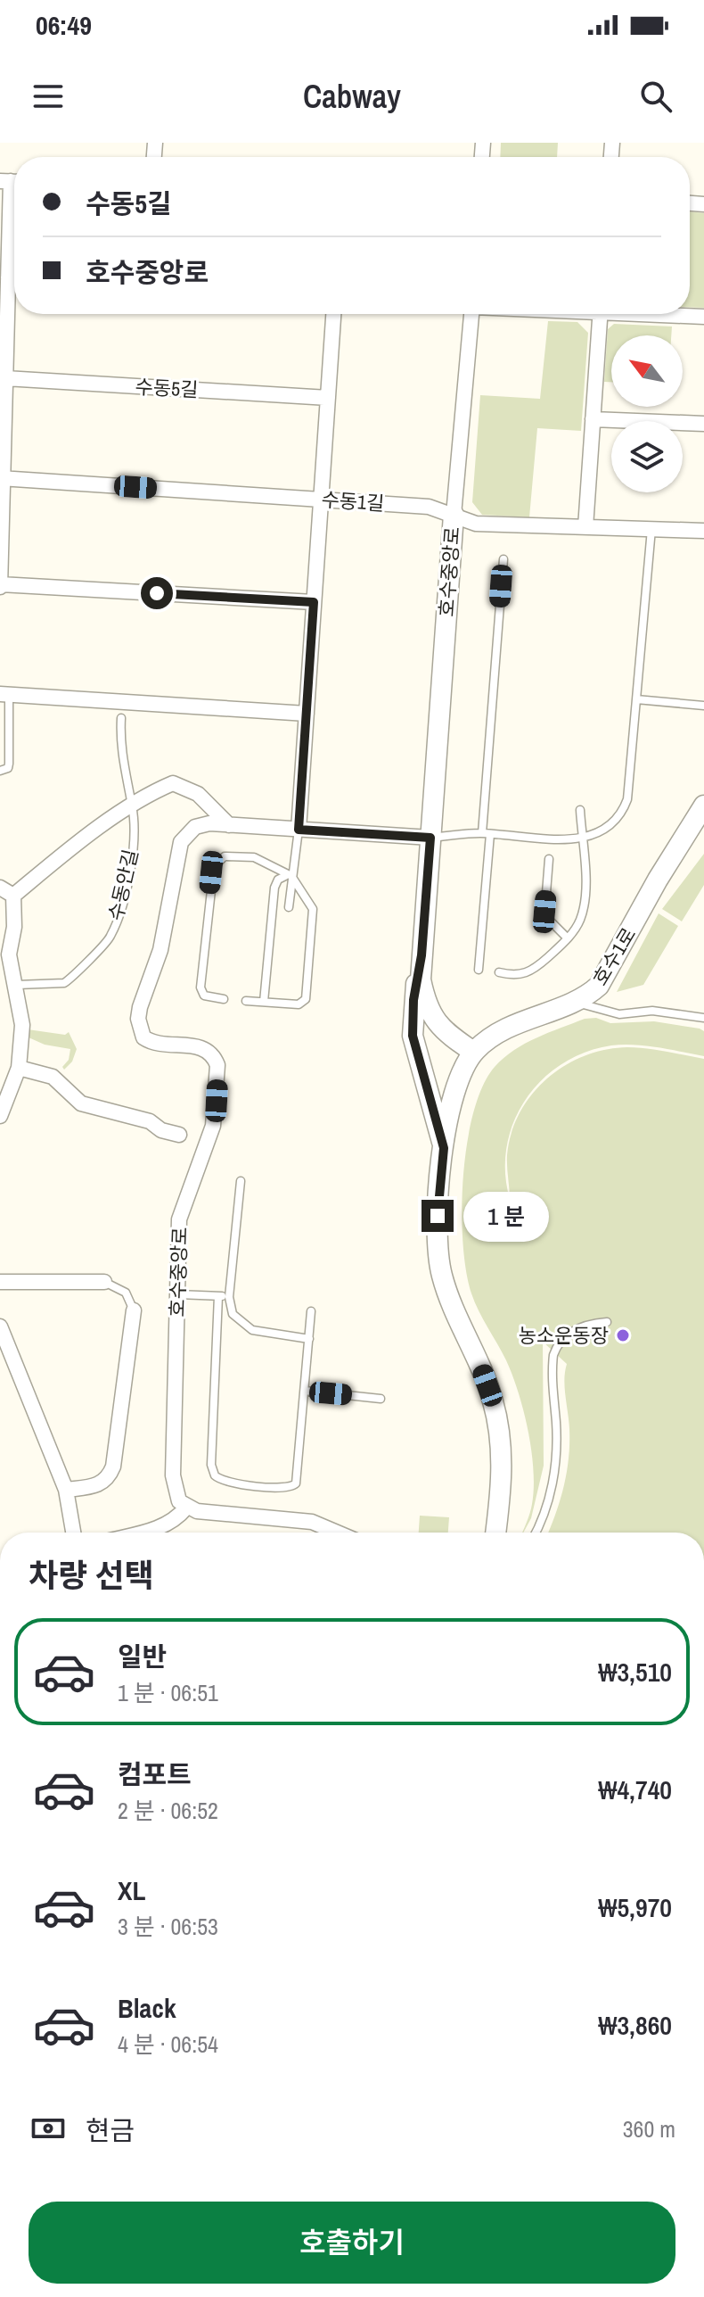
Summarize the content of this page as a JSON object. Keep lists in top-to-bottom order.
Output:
{
  "streets": {
    "street": [
      "수동5길",
      "수동1길",
      "호수중앙로",
      "호수1로"
    ],
    "lane": ["수동안길"]
  },
  "crossings": [
    ["수동1길", "호수중앙로"],
    ["호수중앙로", "호수1로"]
  ],
  "places": ["농소운동장"],
  "north": "top left",
  "page": {
    "status": "06:49",
    "header": "Cabway",
    "banner": ["수동5길", "호수중앙로"],
    "bubble": "1 분",
    "heading": "차량 선택",
    "list": [
      {
        "name": "일반",
        "note": "1 분 · 06:51",
        "value": "₩3,510"
      },
      {
        "name": "컴포트",
        "note": "2 분 · 06:52",
        "value": "₩4,740"
      },
      {
        "name": "XL",
        "note": "3 분 · 06:53",
        "value": "₩5,970"
      },
      {
        "name": "Black",
        "note": "4 분 · 06:54",
        "value": "₩3,860"
      }
    ],
    "pay": ["현금", "360 m"],
    "buttons": "호출하기"
  }
}
